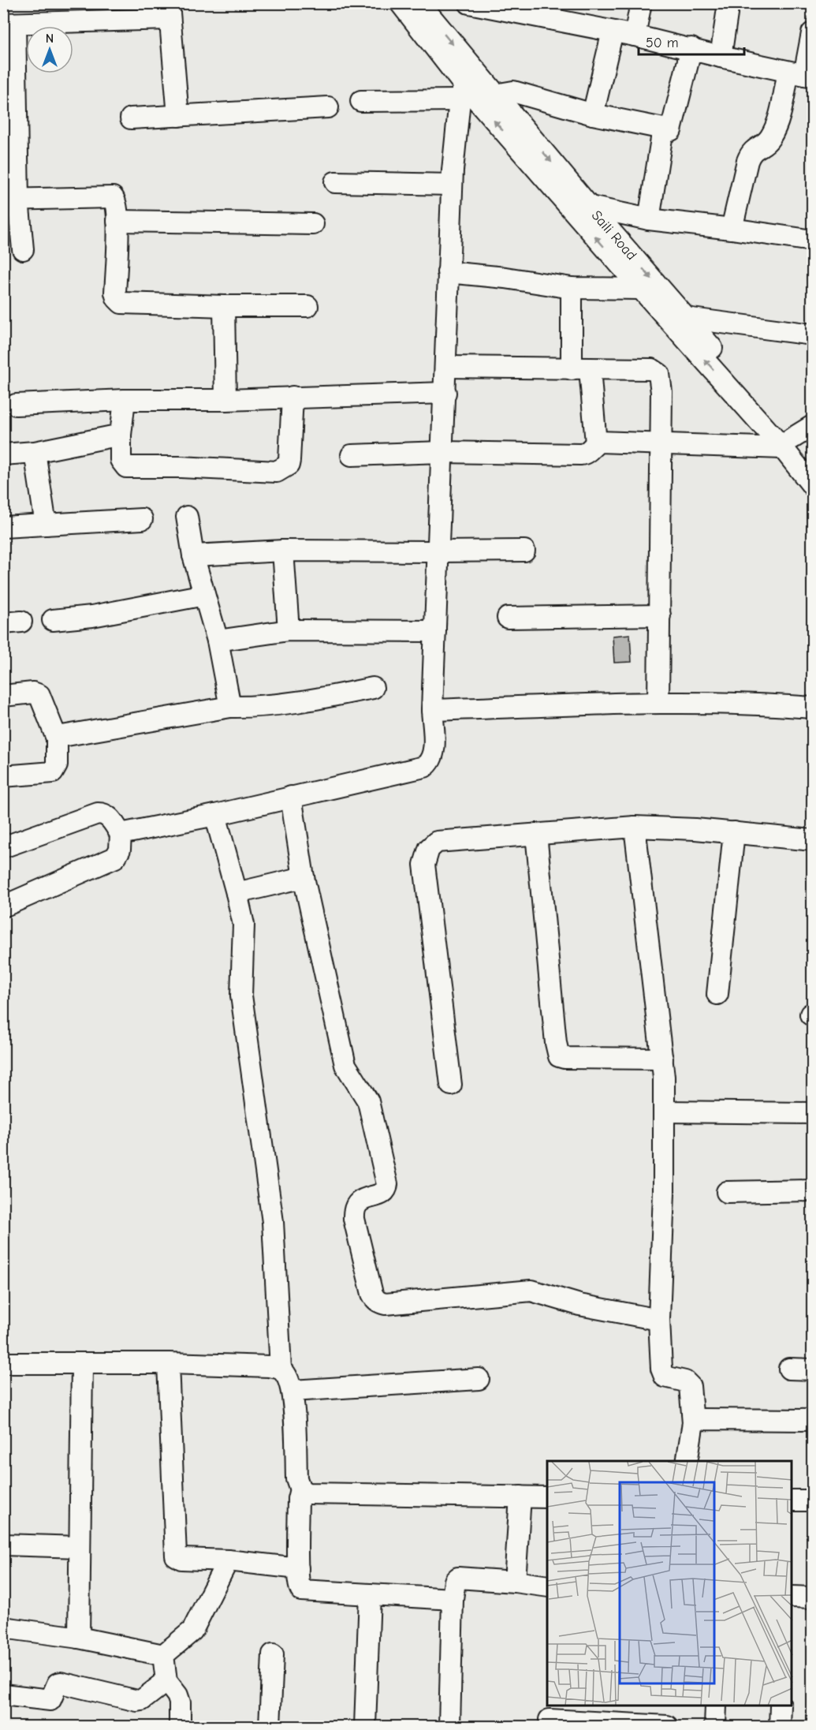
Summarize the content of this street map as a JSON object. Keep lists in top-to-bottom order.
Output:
{
  "streets": {
    "street": ["Saili Road"]
  },
  "scale_bar": "50 m",
  "north": "top"
}
